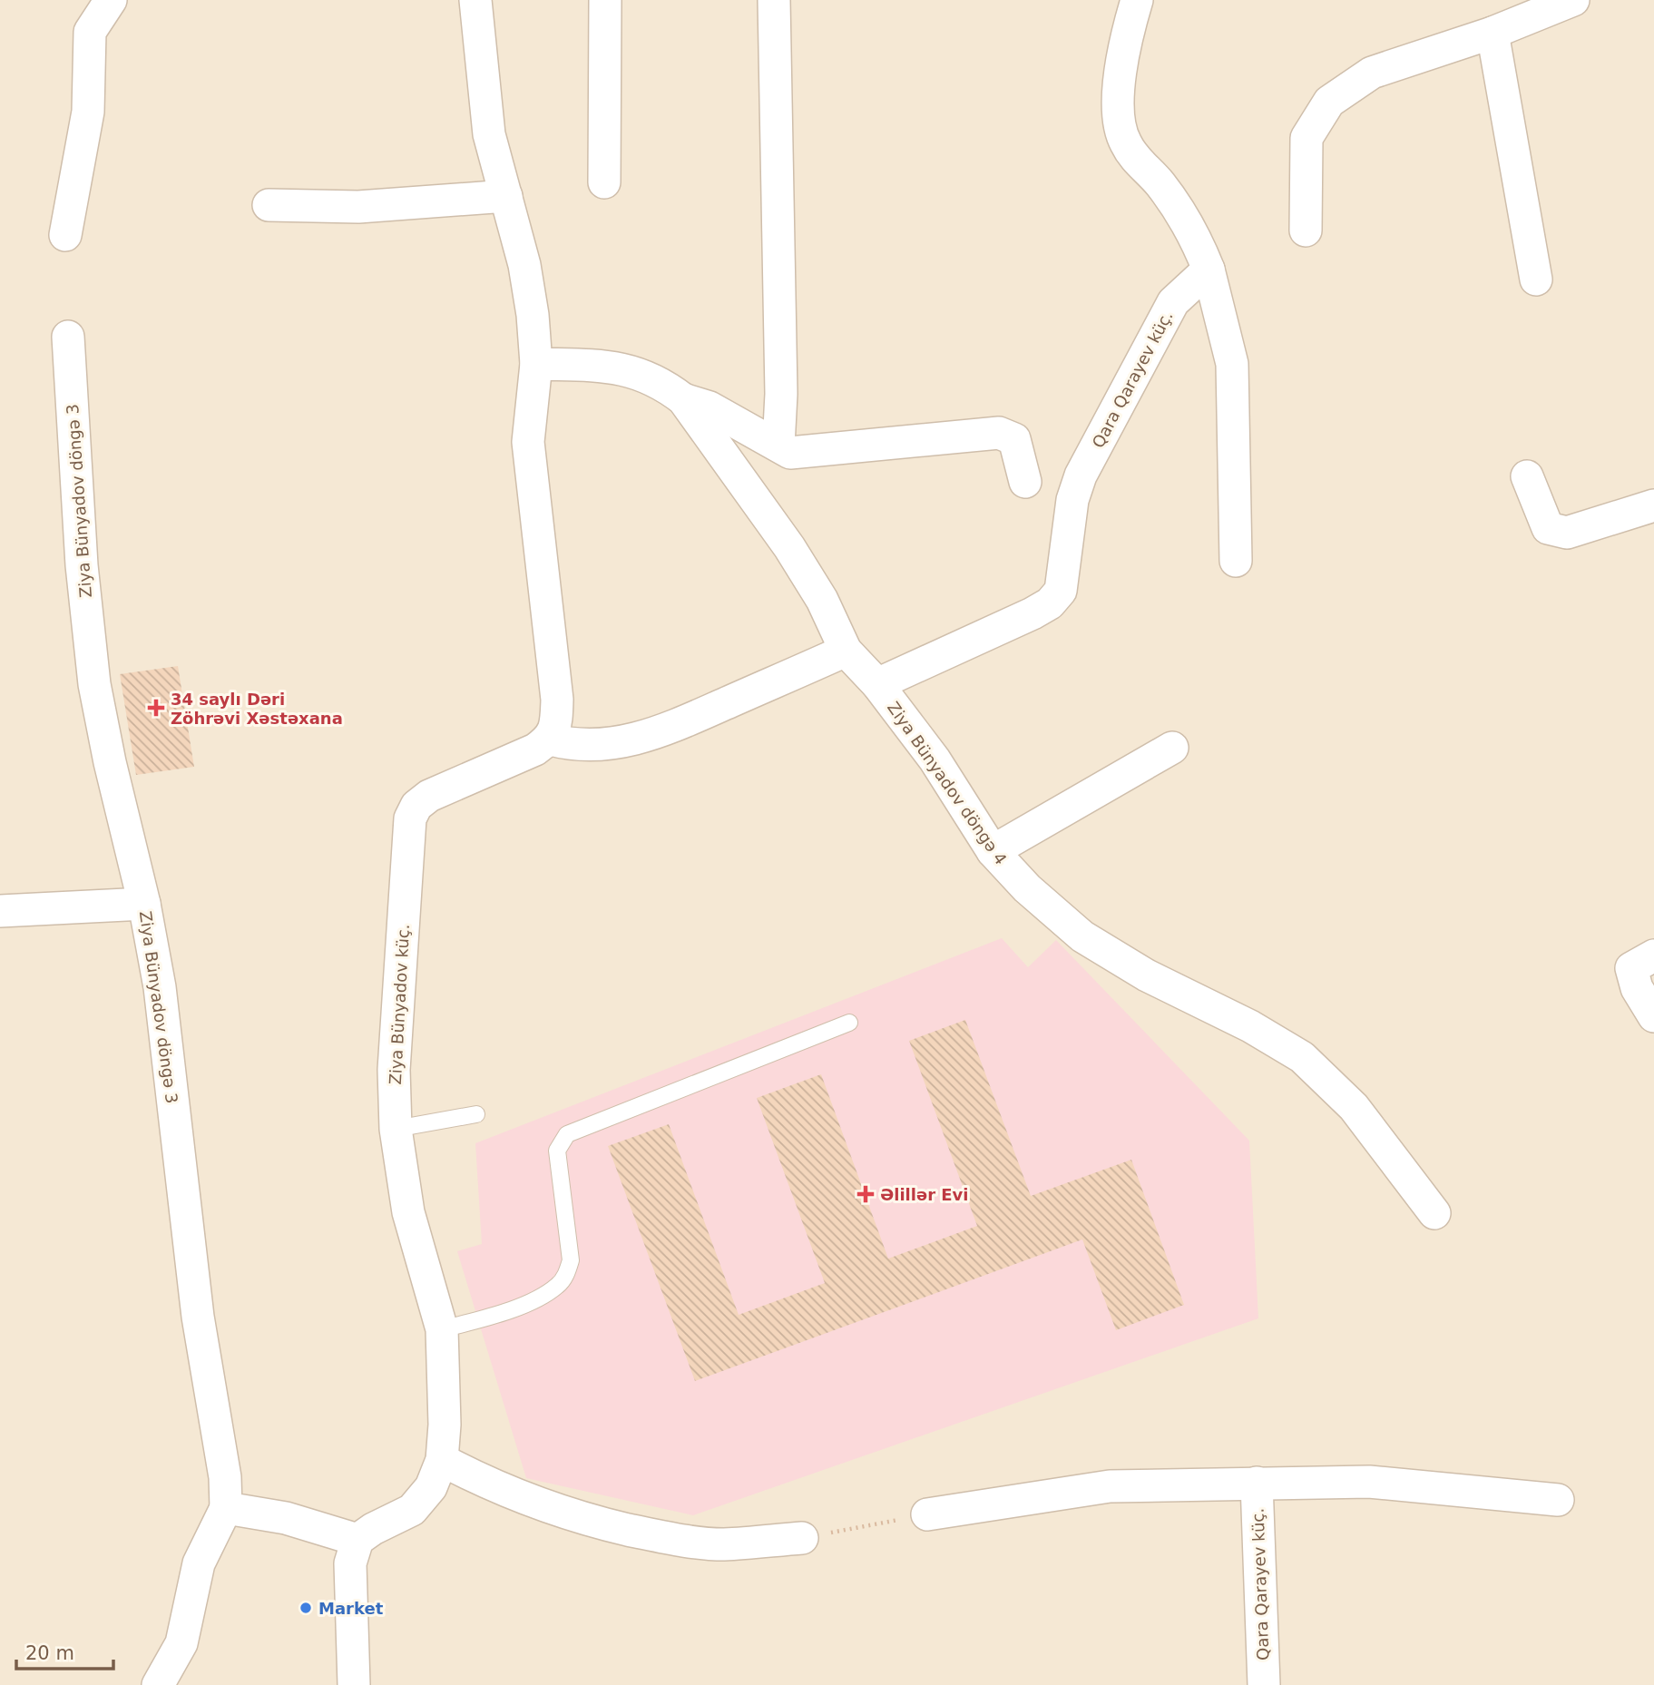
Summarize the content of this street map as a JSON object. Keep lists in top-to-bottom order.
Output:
{
  "streets": {
    "street": [
      "Qara Qarayev küç.",
      "Ziya Bünyadov döngə 3",
      "Ziya Bünyadov döngə 4",
      "Ziya Bünyadov küç."
    ]
  },
  "crossings": [
    ["Qara Qarayev küç.", "Ziya Bünyadov döngə 4"]
  ],
  "places": {
    "health": ["34 saylı Dəri Zöhrəvi Xəstəxana", "Əlillər Evi"],
    "other": ["Market"]
  },
  "scale_bar": "20 m"
}
